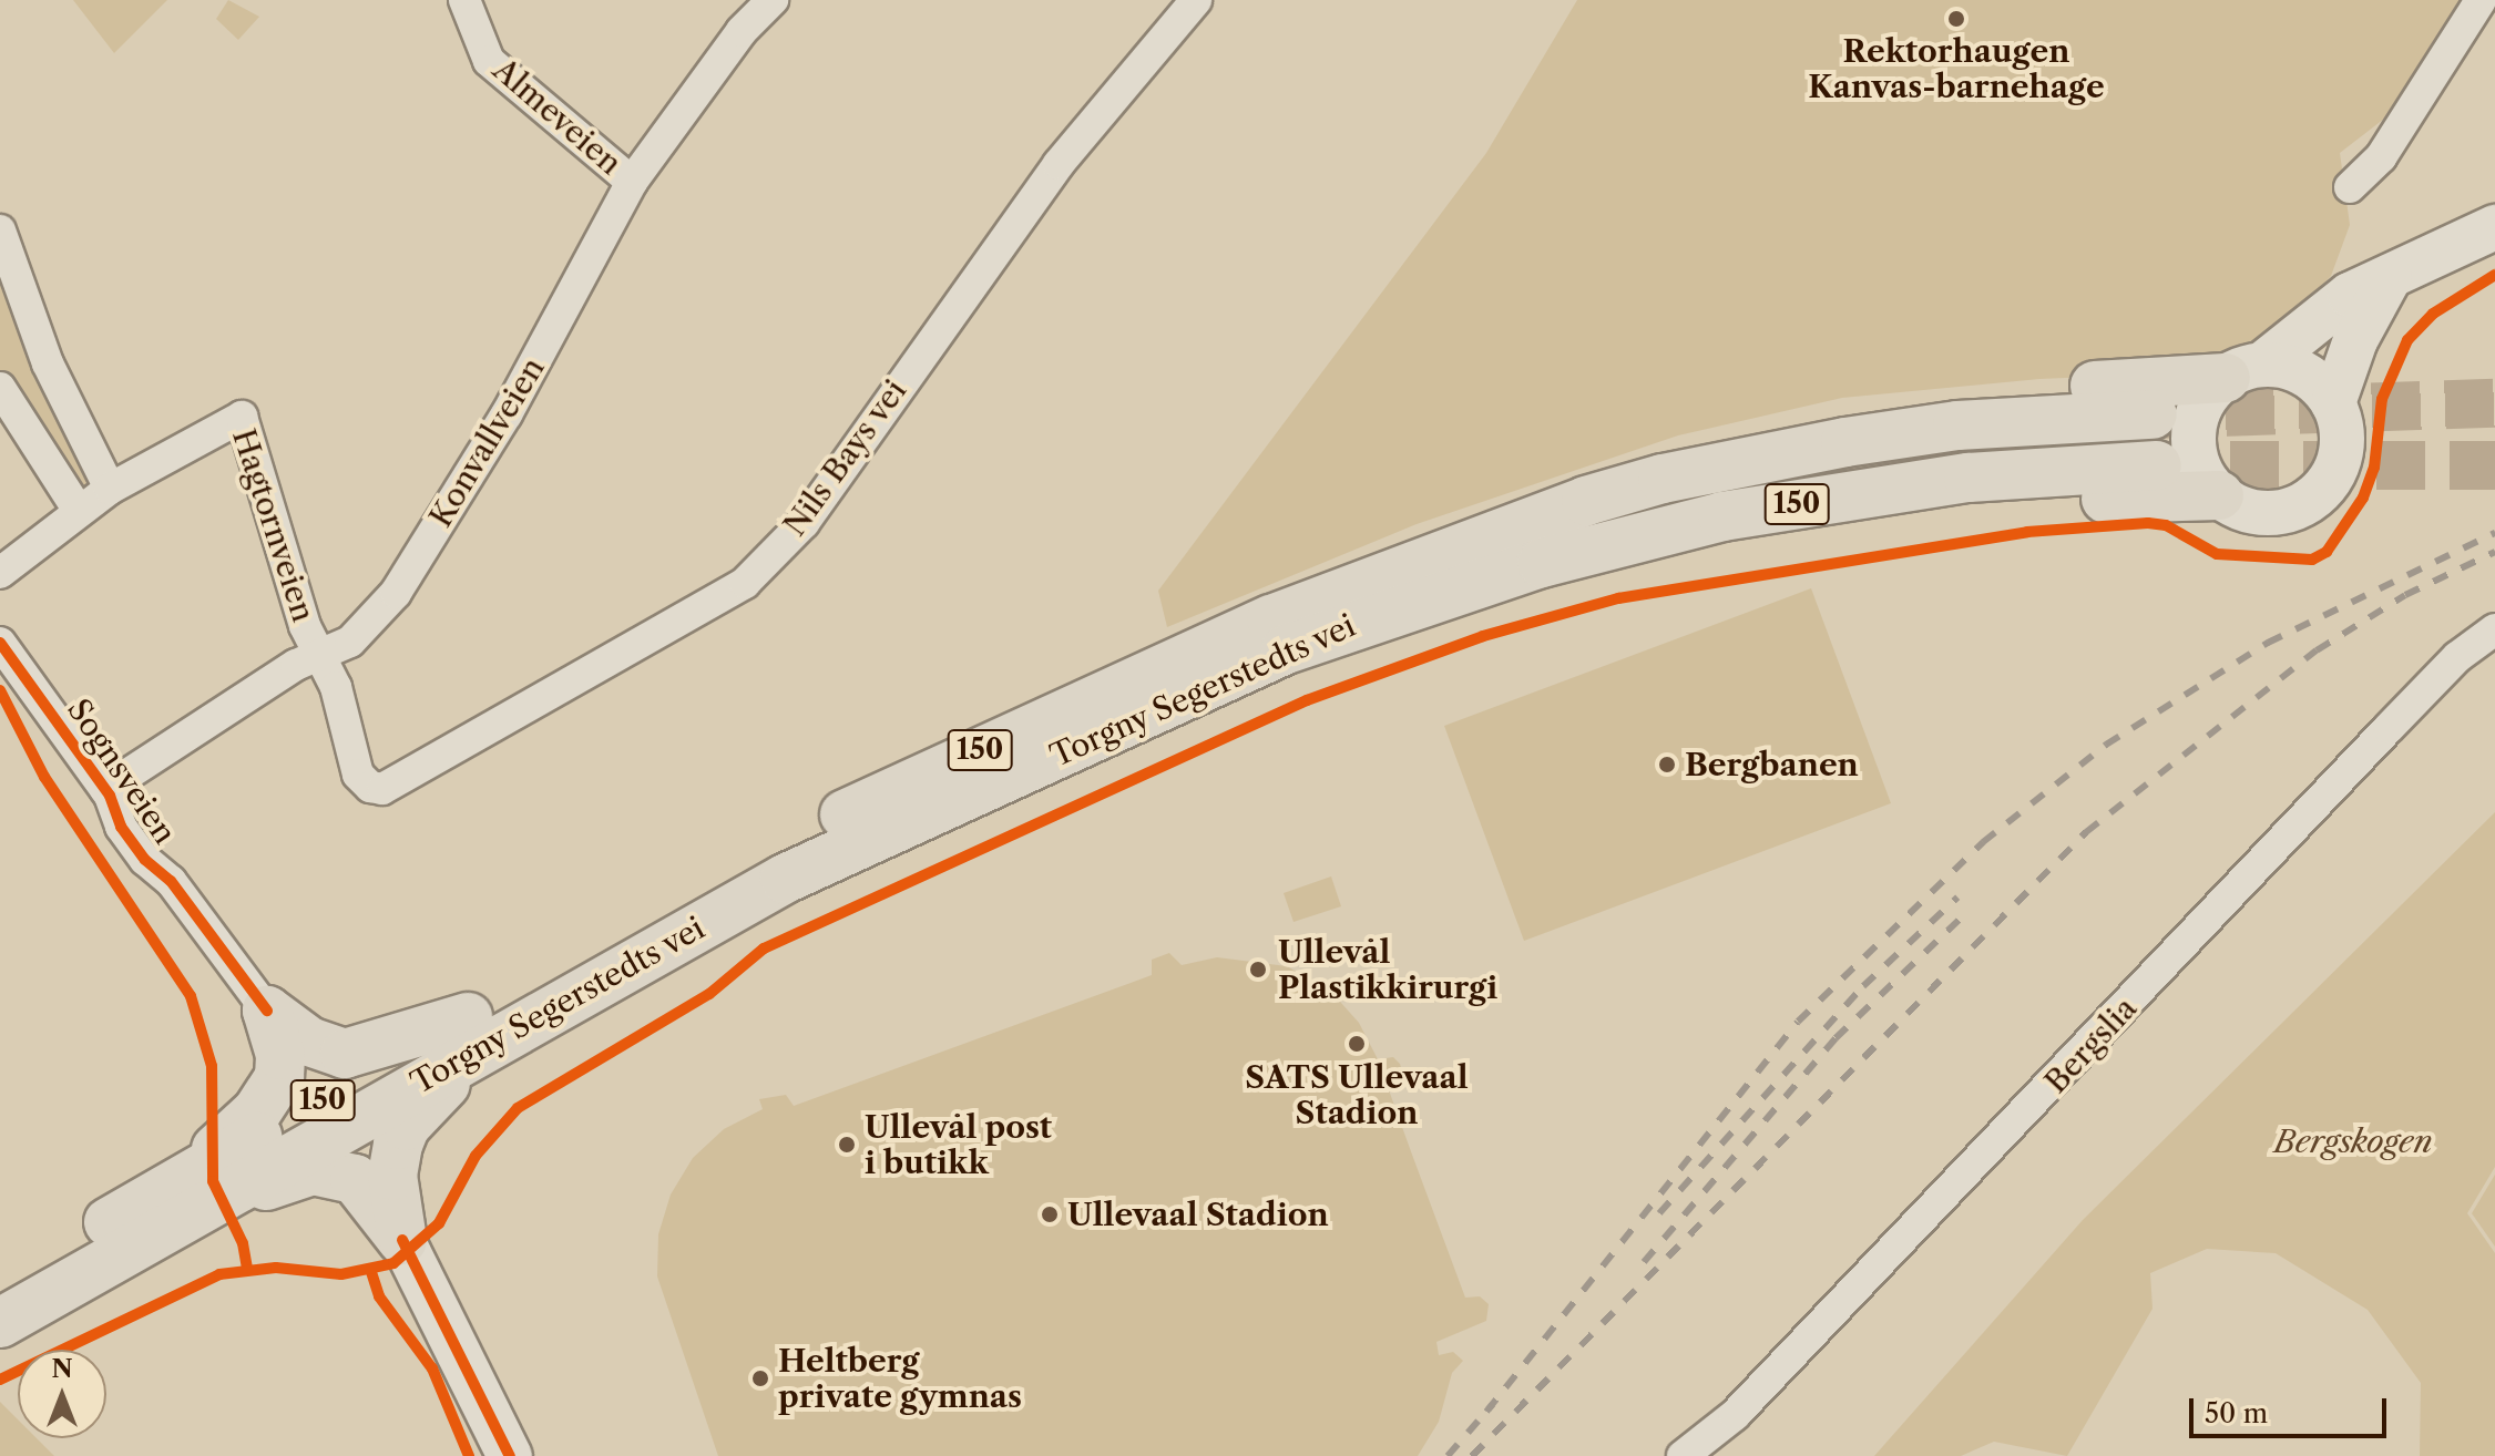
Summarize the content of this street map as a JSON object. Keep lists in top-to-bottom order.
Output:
{
  "streets": {
    "highway": ["150", "Torgny Segerstedts vei"],
    "street": [
      "Almeveien",
      "Konvallveien",
      "Nils Bays vei",
      "Hagtornveien",
      "Sognsveien",
      "Bergslia"
    ]
  },
  "crossings": [
    ["Almeveien", "Konvallveien"],
    ["Konvallveien", "Hagtornveien"],
    ["Konvallveien", "Sognsveien"],
    ["Nils Bays vei", "Hagtornveien"]
  ],
  "parks": ["Bergskogen"],
  "places": [
    "Rektorhaugen Kanvas-barnehage",
    "Bergbanen",
    "Ullevål Plastikkirurgi",
    "SATS Ullevaal Stadion",
    "Ullevål post i butikk",
    "Ullevaal Stadion",
    "Heltberg private gymnas"
  ],
  "scale_bar": "50 m",
  "north": "top"
}
